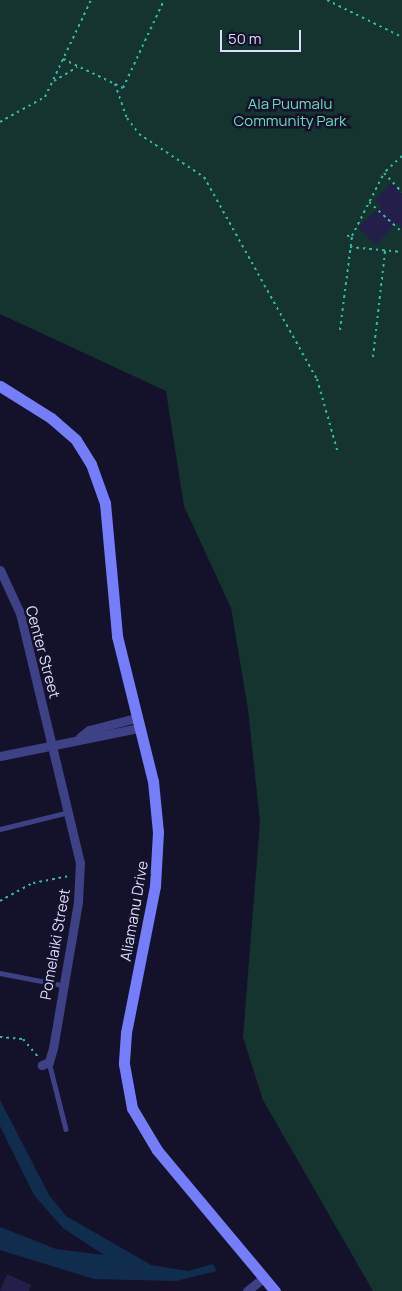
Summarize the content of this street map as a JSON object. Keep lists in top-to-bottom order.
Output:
{
  "streets": {
    "street": ["Center Street", "Aliamanu Drive", "Pomelaiki Street"]
  },
  "crossings": [
    ["Center Street", "Pomelaiki Street"]
  ],
  "parks": ["Ala Puumalu Community Park"],
  "scale_bar": "50 m"
}
